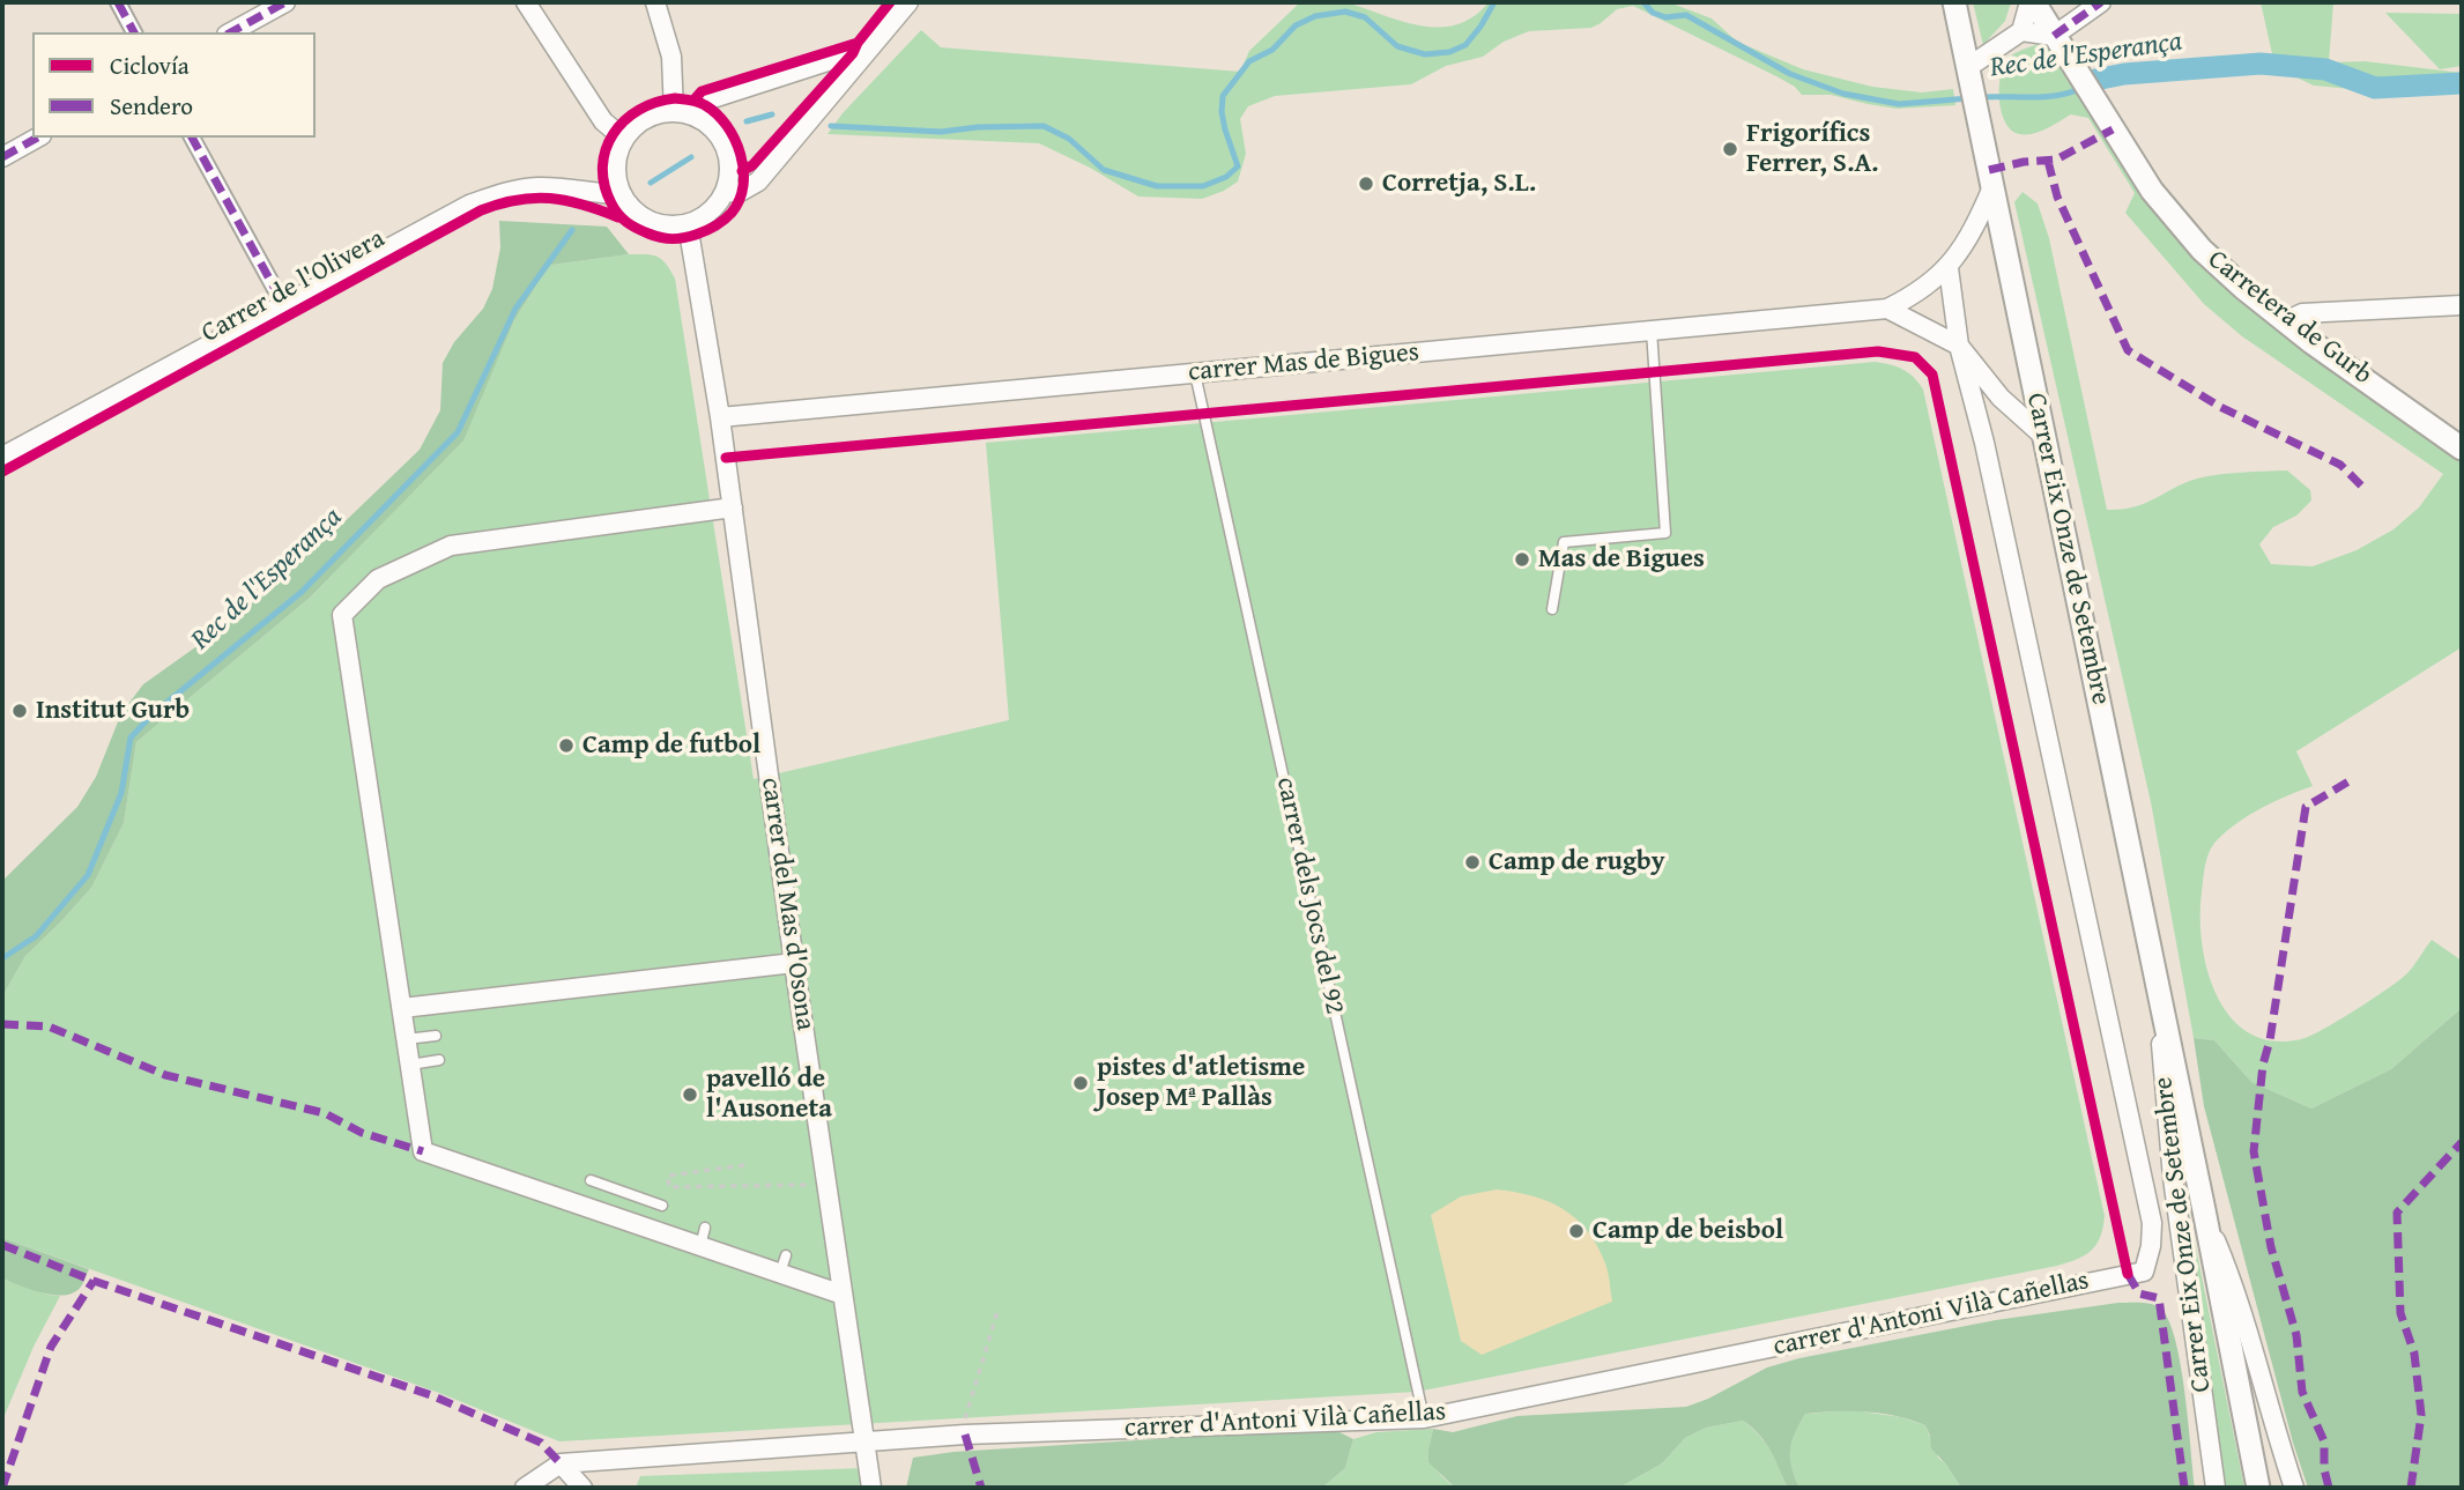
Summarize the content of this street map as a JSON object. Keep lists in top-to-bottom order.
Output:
{
  "streets": {
    "street": [
      "Carrer de l'Olivera",
      "Carretera de Gurb",
      "carrer Mas de Bigues",
      "Carrer Eix Onze de Setembre",
      "carrer del Mas d'Osona",
      "carrer d'Antoni Vilà Cañellas"
    ],
    "lane": ["carrer dels Jocs del 92"]
  },
  "crossings": [
    ["Carrer de l'Olivera", "carrer del Mas d'Osona"],
    ["carrer Mas de Bigues", "Carrer Eix Onze de Setembre"],
    ["carrer Mas de Bigues", "carrer dels Jocs del 92"],
    ["carrer Mas de Bigues", "carrer del Mas d'Osona"],
    ["Carrer Eix Onze de Setembre", "carrer d'Antoni Vilà Cañellas"],
    ["carrer dels Jocs del 92", "carrer d'Antoni Vilà Cañellas"],
    ["carrer del Mas d'Osona", "carrer d'Antoni Vilà Cañellas"]
  ],
  "water": ["Rec de l'Esperança"],
  "places": [
    "Frigorífics Ferrer, S.A.",
    "Corretja, S.L.",
    "Mas de Bigues",
    "Institut Gurb",
    "Camp de futbol",
    "Camp de rugby",
    "pistes d'atletisme Josep Mª Pallàs",
    "pavelló de l'Ausoneta",
    "Camp de beisbol"
  ],
  "legend": ["Ciclovía", "Sendero"]
}
